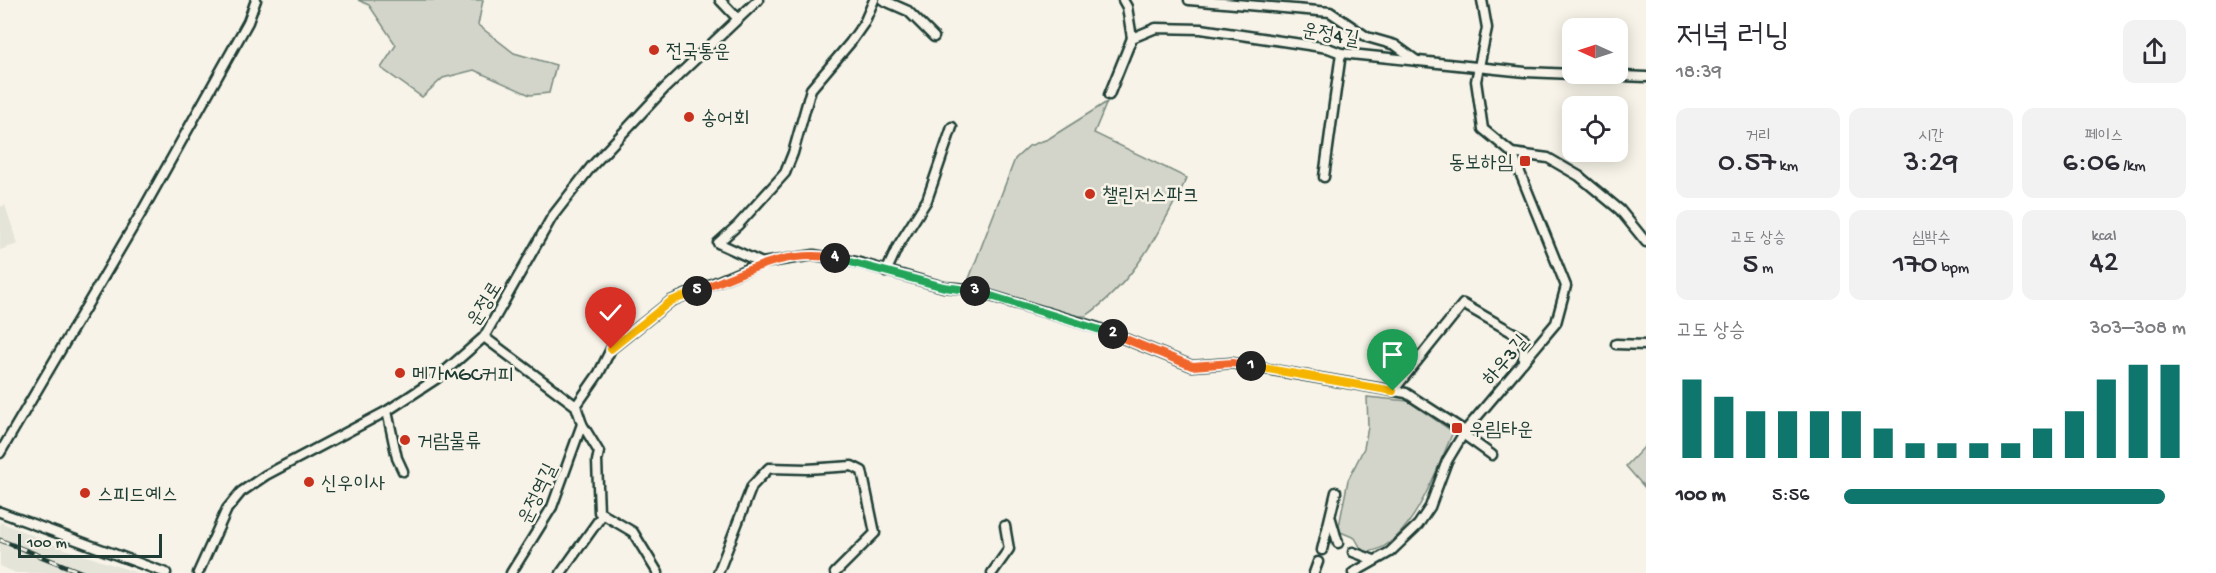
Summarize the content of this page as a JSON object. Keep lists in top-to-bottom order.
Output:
{
  "streets": {
    "street": [
      "운정4길",
      "운정로",
      "하우3길",
      "운정역길"
    ]
  },
  "places": {
    "other": [
      "전국통운",
      "송어회",
      "챌린저스파크",
      "메가MGC커피",
      "거람물류",
      "신우이사",
      "스피드예스"
    ],
    "transit": ["동보하임", "우림타운"]
  },
  "scale_bar": "100 m",
  "north": "left",
  "page": {
    "heading": ["저녁 러닝", "18:39"],
    "stats": [
      ["거리", "0.57 km"],
      ["시간", "3:29"],
      ["페이스", "6:06 /km"],
      ["고도 상승", "5 m"],
      ["심박수", "170 bpm"],
      ["kcal", "42"]
    ],
    "pins": [
      "4",
      "3",
      "5",
      "2",
      "1"
    ],
    "chart": ["고도 상승", "303–308 m"],
    "list": [
      {
        "name": "100 m",
        "note": "5:56"
      }
    ],
    "scale": "100 m"
  }
}
